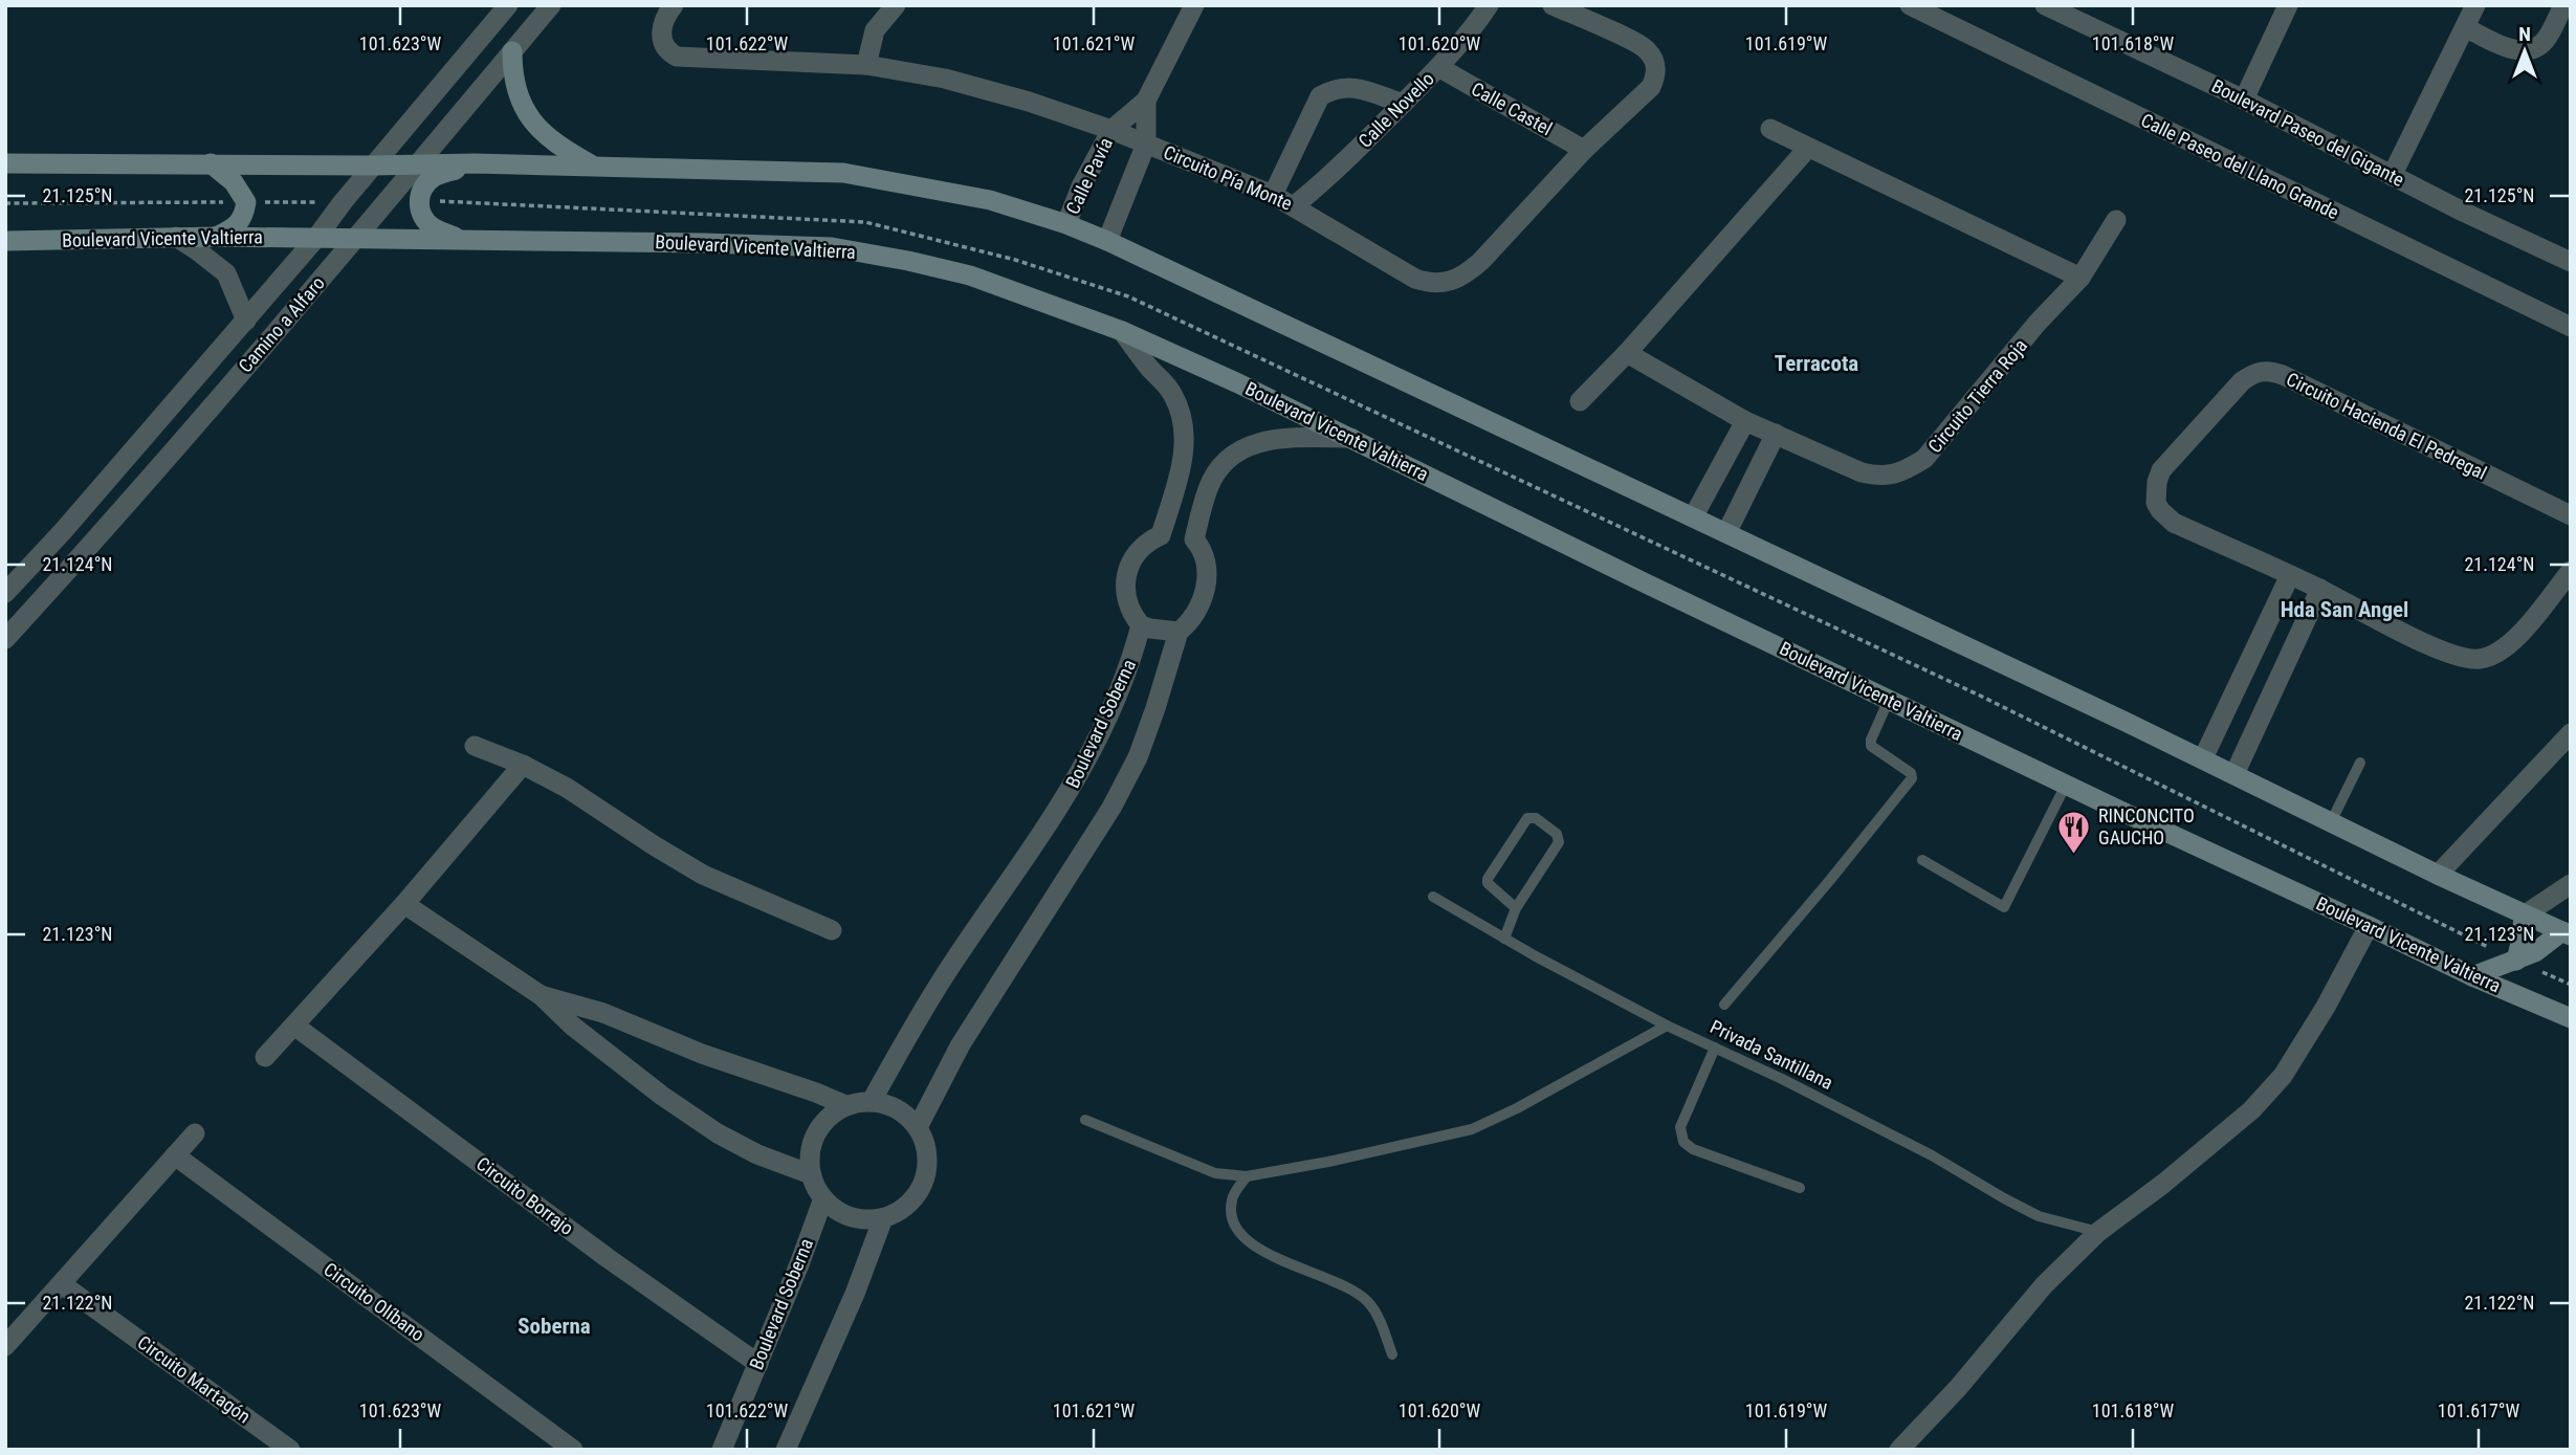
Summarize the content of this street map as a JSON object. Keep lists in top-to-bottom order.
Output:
{
  "streets": {
    "main road": ["Boulevard Vicente Valtierra"],
    "street": [
      "Calle Castel",
      "Calle Novello",
      "Boulevard Paseo del Gigante",
      "Calle Paseo del Llano Grande",
      "Calle Pavía",
      "Circuito Pía Monte",
      "Camino a Alfaro",
      "Circuito Tierra Roja",
      "Circuito Hacienda El Pedregal",
      "Boulevard Soberna",
      "Circuito Borrajo",
      "Circuito Olíbano",
      "Circuito Martagón"
    ],
    "lane": ["Privada Santillana"]
  },
  "crossings": [
    ["Calle Castel", "Calle Novello"],
    ["Calle Castel", "Circuito Pía Monte"],
    ["Calle Novello", "Circuito Pía Monte"],
    ["Calle Pavía", "Circuito Pía Monte"],
    ["Boulevard Vicente Valtierra", "Camino a Alfaro"],
    ["Boulevard Soberna", "Circuito Borrajo"]
  ],
  "districts": ["Terracota", "Hda San Angel", "Soberna"],
  "places": {
    "restaurant": ["RINCONCITO GAUCHO"]
  },
  "north": "top",
  "coordinates": [
    "101.623°W",
    "101.622°W",
    "101.621°W",
    "101.620°W",
    "101.619°W",
    "101.618°W",
    "21.125°N",
    "21.124°N",
    "21.123°N",
    "21.122°N",
    "101.617°W"
  ]
}
